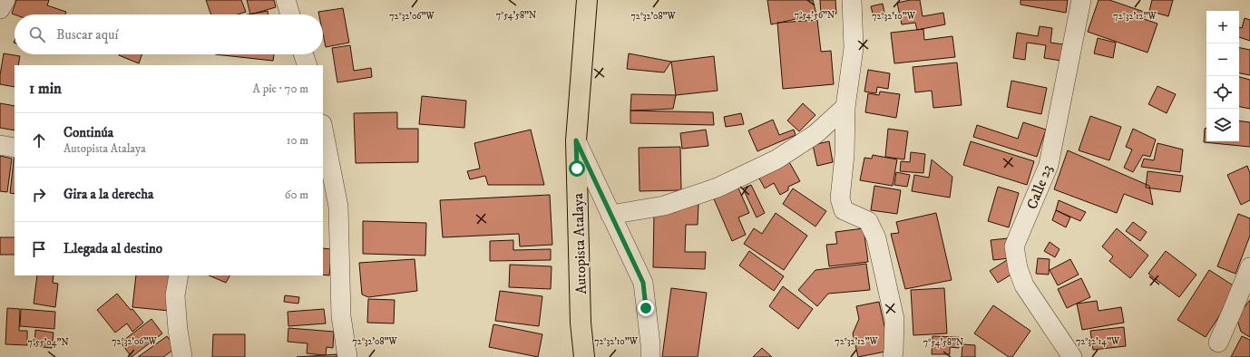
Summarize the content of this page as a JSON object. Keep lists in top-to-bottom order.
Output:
{
  "streets": {
    "main road": ["Autopista Atalaya"],
    "street": ["Calle 23"]
  },
  "page": {
    "map_buttons": ["+", "−"],
    "search": "Buscar aquí",
    "heading": ["1 min", "A pie · 70 m"],
    "list": [
      ["Continúa", "Autopista Atalaya", "10 m"],
      ["Gira a la derecha", "60 m"],
      "Llegada al destino"
    ]
  },
  "coordinates": [
    "7°54'58\"N",
    "7°54'56\"N",
    "72°32'06\"W",
    "72°32'08\"W",
    "72°32'10\"W",
    "72°32'12\"W",
    "72°32'14\"W",
    "7°55'04\"N"
  ]
}
